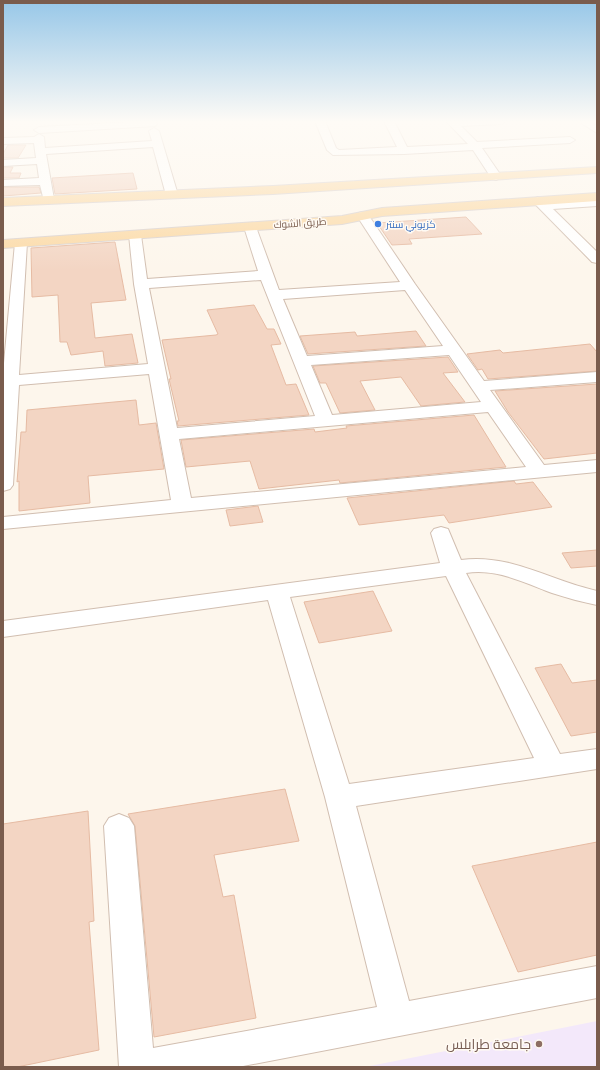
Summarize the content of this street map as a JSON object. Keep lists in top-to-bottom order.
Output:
{
  "streets": {
    "main road": ["طريق الشوك"]
  },
  "places": ["كزيوني سنتر", "جامعة طرابلس"]
}
